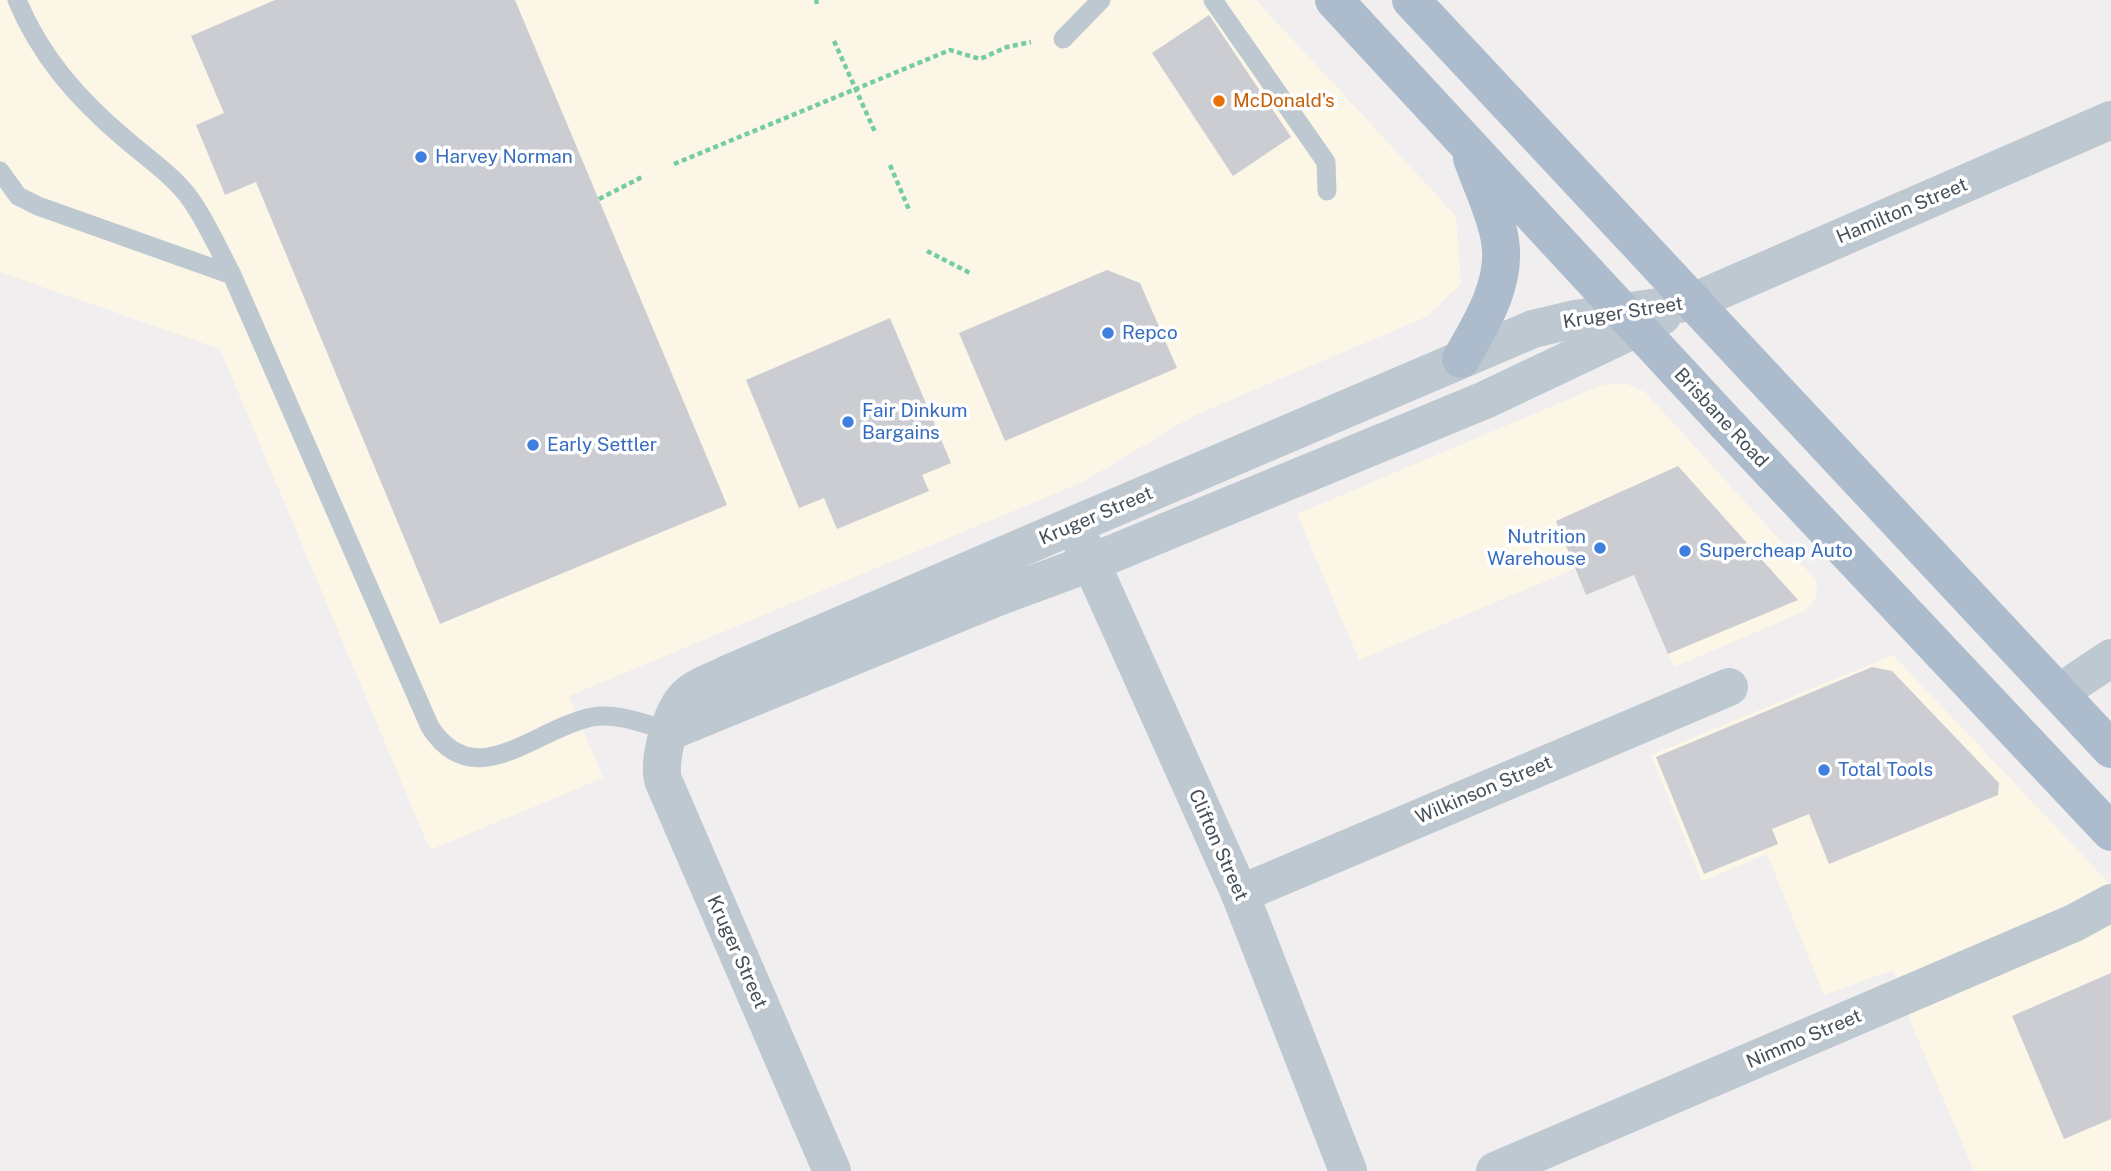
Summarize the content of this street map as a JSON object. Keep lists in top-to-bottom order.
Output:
{
  "streets": {
    "main road": ["Brisbane Road"],
    "street": [
      "Hamilton Street",
      "Kruger Street",
      "Wilkinson Street",
      "Clifton Street",
      "Nimmo Street"
    ]
  },
  "crossings": [
    ["Hamilton Street", "Kruger Street"],
    ["Kruger Street", "Brisbane Road"],
    ["Kruger Street", "Clifton Street"],
    ["Wilkinson Street", "Clifton Street"]
  ],
  "places": [
    "McDonald's",
    "Harvey Norman",
    "Repco",
    "Fair Dinkum Bargains",
    "Early Settler",
    "Nutrition Warehouse",
    "Supercheap Auto",
    "Total Tools"
  ]
}
